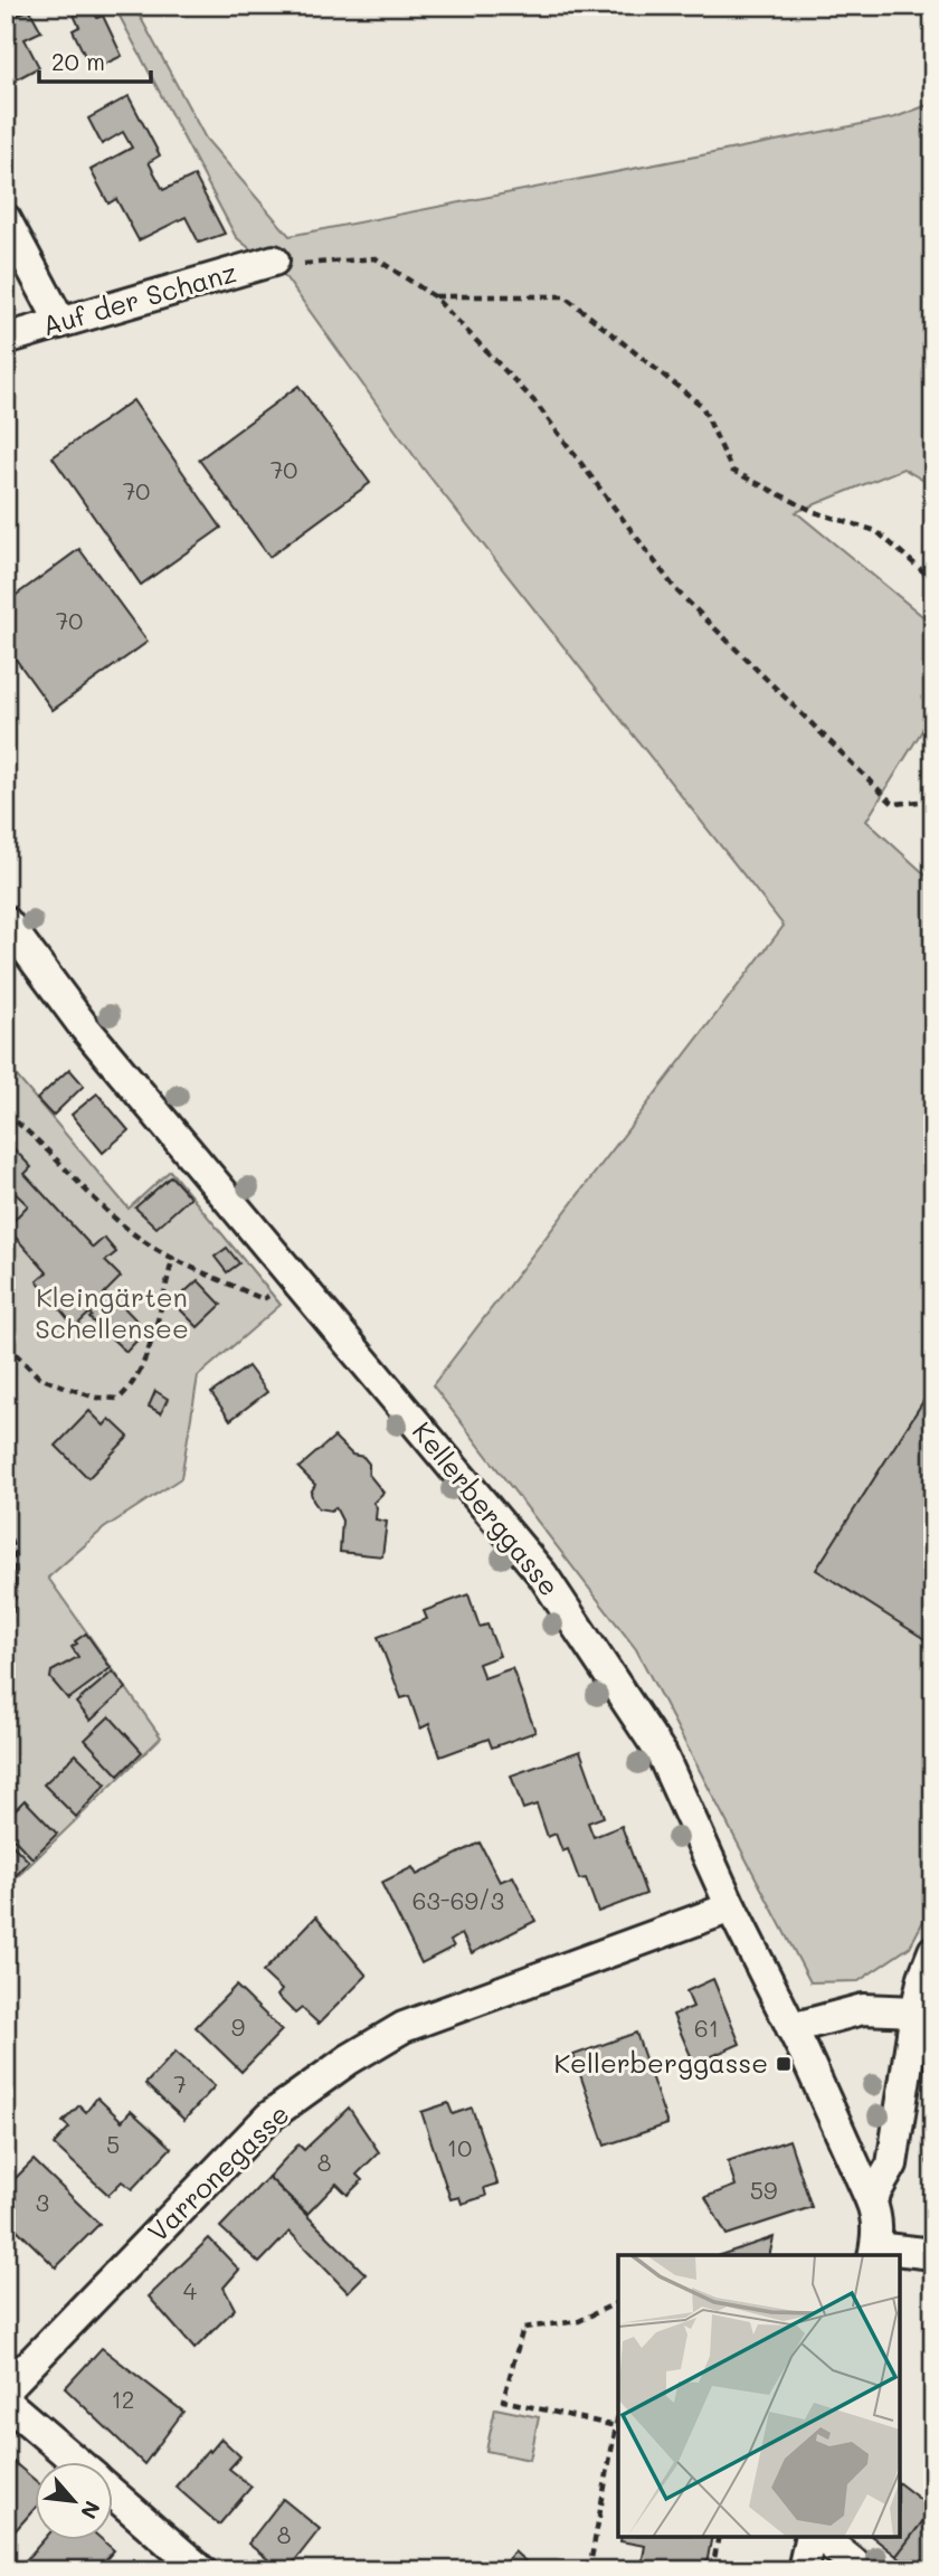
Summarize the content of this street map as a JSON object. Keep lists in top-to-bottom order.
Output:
{
  "streets": {
    "street": ["Auf der Schanz", "Kellerberggasse", "Varronegasse"]
  },
  "crossings": [
    ["Kellerberggasse", "Varronegasse"]
  ],
  "parks": ["Kleingärten Schellensee"],
  "places": {
    "transit": ["Kellerberggasse"]
  },
  "house_numbers": [
    "70",
    "70",
    "70",
    "63-69/3",
    "9",
    "61",
    "7",
    "5",
    "10",
    "8",
    "59",
    "3",
    "4",
    "12",
    "8"
  ],
  "scale_bar": "20 m",
  "north": "bottom right"
}
